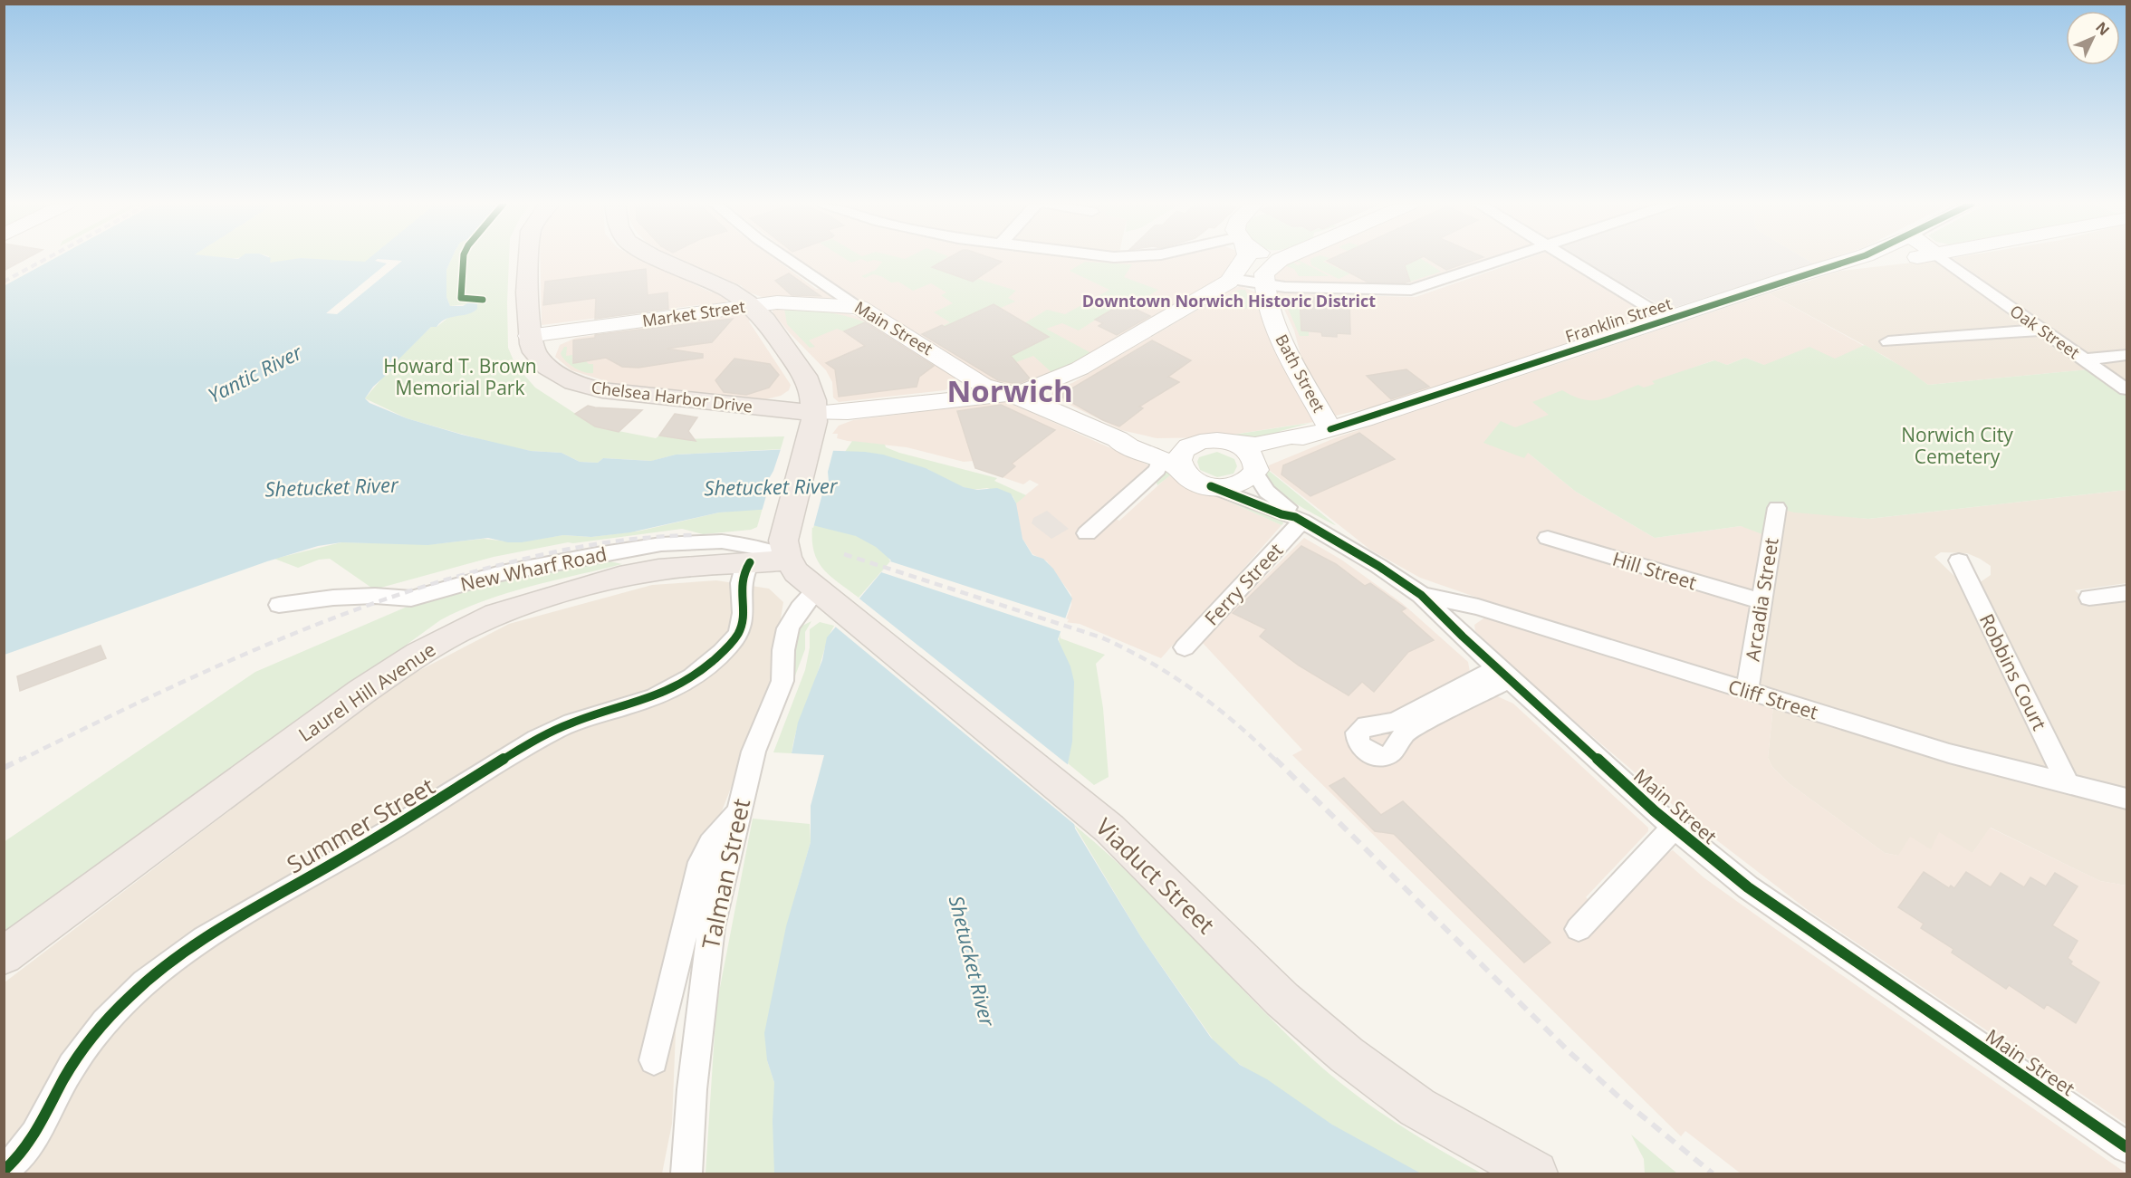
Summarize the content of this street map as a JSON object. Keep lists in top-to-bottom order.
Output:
{
  "streets": {
    "highway": ["Chelsea Harbor Drive", "Laurel Hill Avenue", "Viaduct Street"],
    "main road": [
      "Market Street",
      "Franklin Street",
      "Main Street",
      "Bath Street"
    ],
    "street": [
      "Oak Street",
      "New Wharf Road",
      "Hill Street",
      "Ferry Street",
      "Arcadia Street",
      "Robbins Court",
      "Cliff Street",
      "Summer Street",
      "Talman Street"
    ]
  },
  "crossings": [
    ["Market Street", "Main Street"],
    ["Market Street", "Chelsea Harbor Drive"],
    ["Franklin Street", "Main Street"],
    ["Franklin Street", "Bath Street"],
    ["Main Street", "Ferry Street"],
    ["Main Street", "Cliff Street"],
    ["New Wharf Road", "Laurel Hill Avenue"],
    ["New Wharf Road", "Viaduct Street"],
    ["Hill Street", "Arcadia Street"],
    ["Arcadia Street", "Cliff Street"],
    ["Robbins Court", "Cliff Street"],
    ["Laurel Hill Avenue", "Summer Street"],
    ["Laurel Hill Avenue", "Viaduct Street"],
    ["Talman Street", "Viaduct Street"]
  ],
  "districts": ["Downtown Norwich Historic District", "Norwich"],
  "water": ["Yantic River", "Shetucket River"],
  "parks": ["Howard T. Brown Memorial Park", "Norwich City Cemetery"],
  "north": "top right"
}
